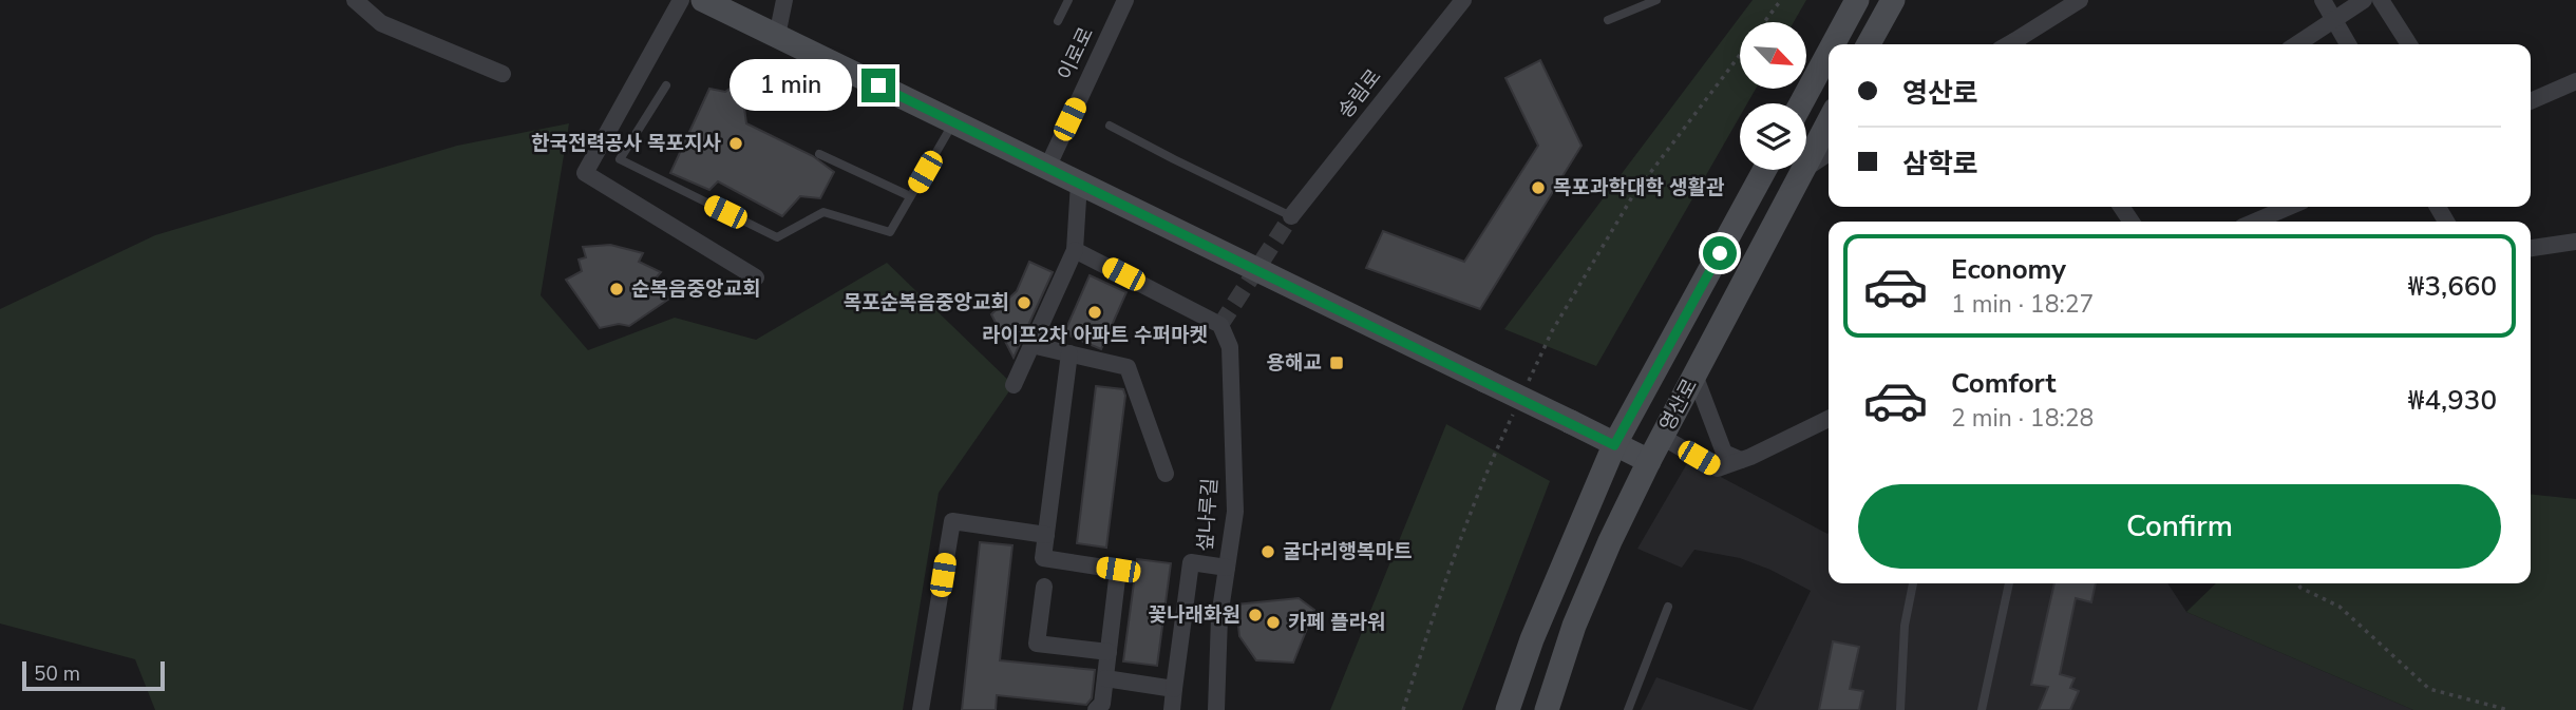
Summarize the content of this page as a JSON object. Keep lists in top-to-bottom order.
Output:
{
  "streets": {
    "street": [
      "이로로",
      "송림로",
      "영산로",
      "섶나루길"
    ]
  },
  "places": {
    "other": [
      "한국전력공사 목포지사",
      "목포과학대학 생활관",
      "순복음중앙교회",
      "목포순복음중앙교회",
      "라이프2차 아파트 수퍼마켓",
      "굴다리행복마트",
      "꽃나래화원",
      "카페 플라워"
    ],
    "transit": ["용해교"]
  },
  "scale_bar": "50 m",
  "north": "bottom right",
  "page": {
    "banner": ["영산로", "삼학로"],
    "bubble": "1 min",
    "list": [
      {
        "name": "Economy",
        "note": "1 min · 18:27",
        "value": "₩3,660"
      },
      {
        "name": "Comfort",
        "note": "2 min · 18:28",
        "value": "₩4,930"
      }
    ],
    "buttons": "Confirm",
    "scale": "50 m"
  }
}
